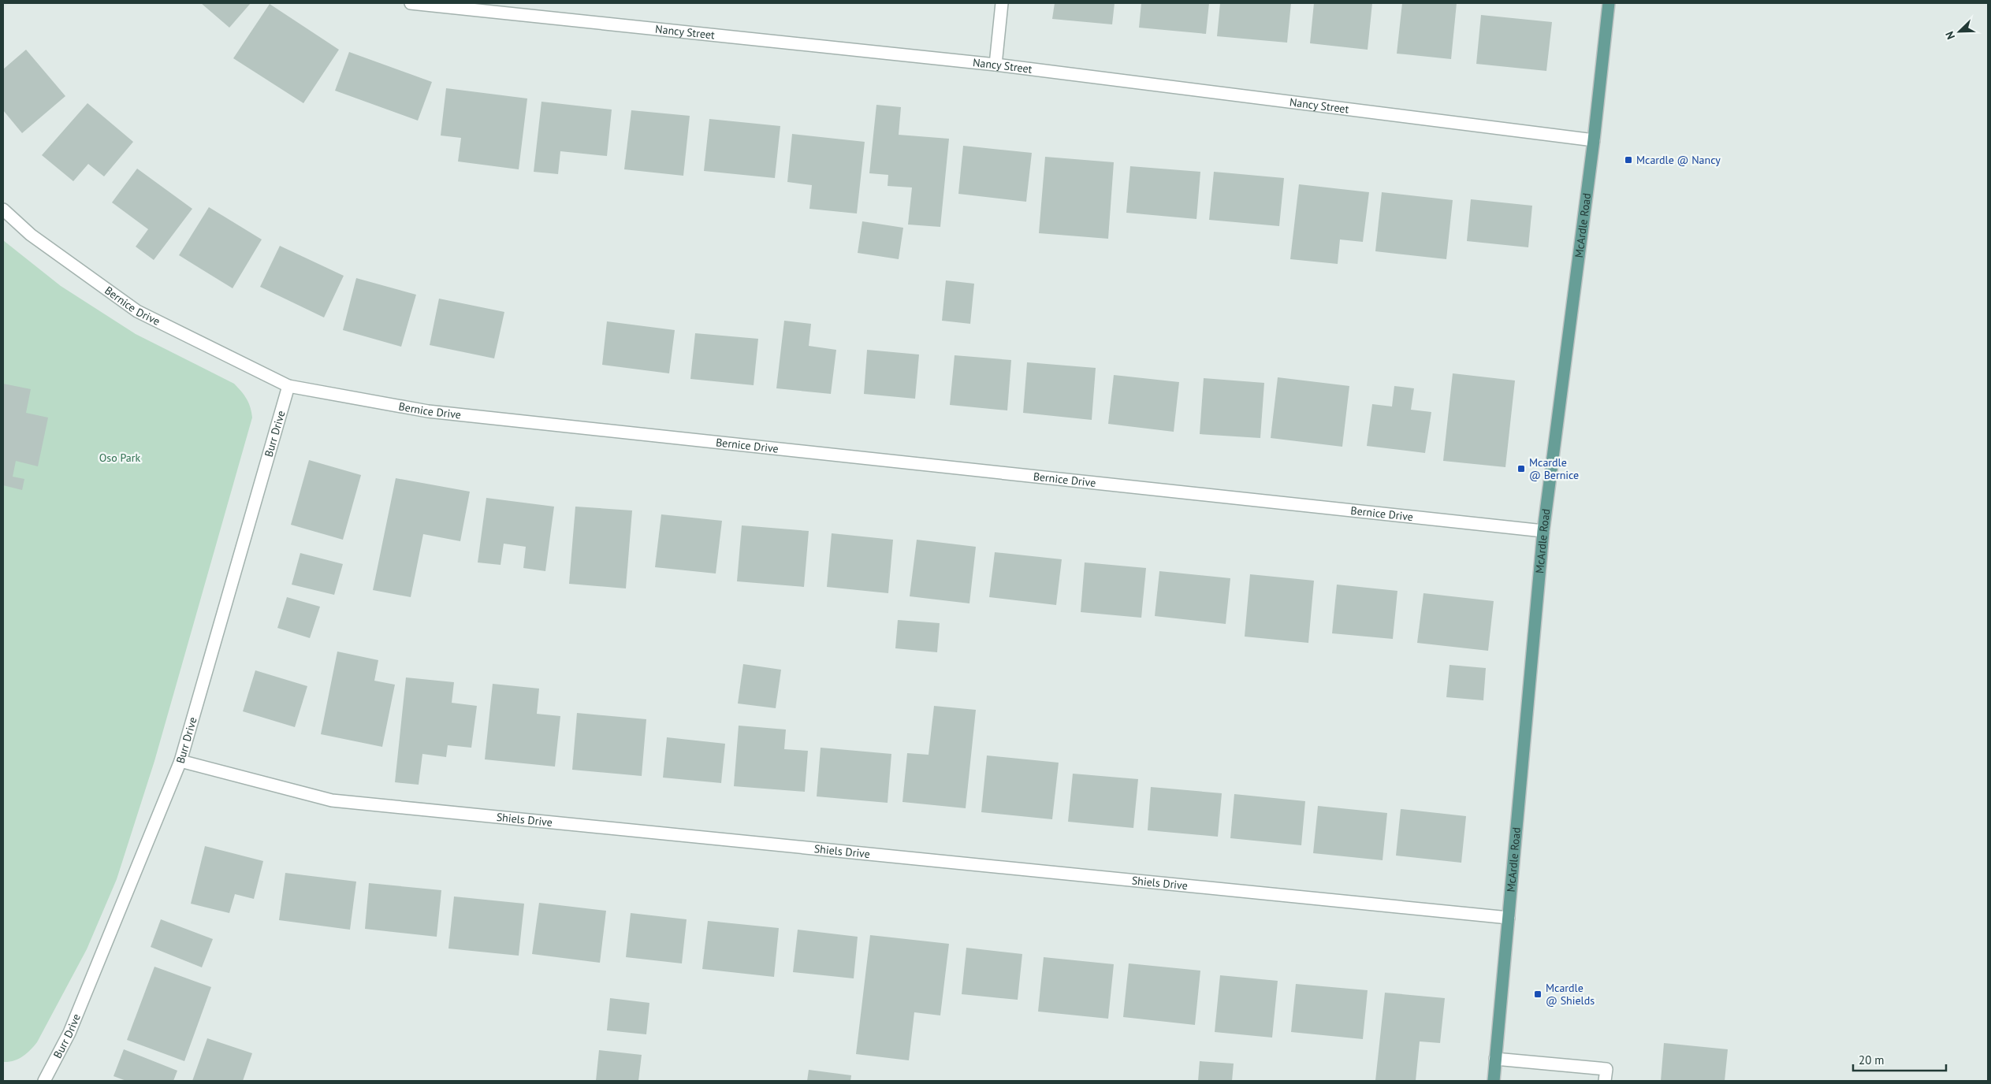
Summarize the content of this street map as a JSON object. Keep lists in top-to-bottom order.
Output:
{
  "streets": {
    "main road": ["McArdle Road"],
    "street": [
      "Nancy Street",
      "Bernice Drive",
      "Burr Drive",
      "Shiels Drive"
    ]
  },
  "crossings": [
    ["Nancy Street", "McArdle Road"],
    ["McArdle Road", "Bernice Drive"],
    ["McArdle Road", "Shiels Drive"],
    ["Bernice Drive", "Burr Drive"],
    ["Burr Drive", "Shiels Drive"]
  ],
  "parks": ["Oso Park"],
  "places": {
    "transit": ["Mcardle @ Nancy", "Mcardle @ Bernice", "Mcardle @ Shields"]
  },
  "scale_bar": "20 m",
  "north": "bottom left"
}
